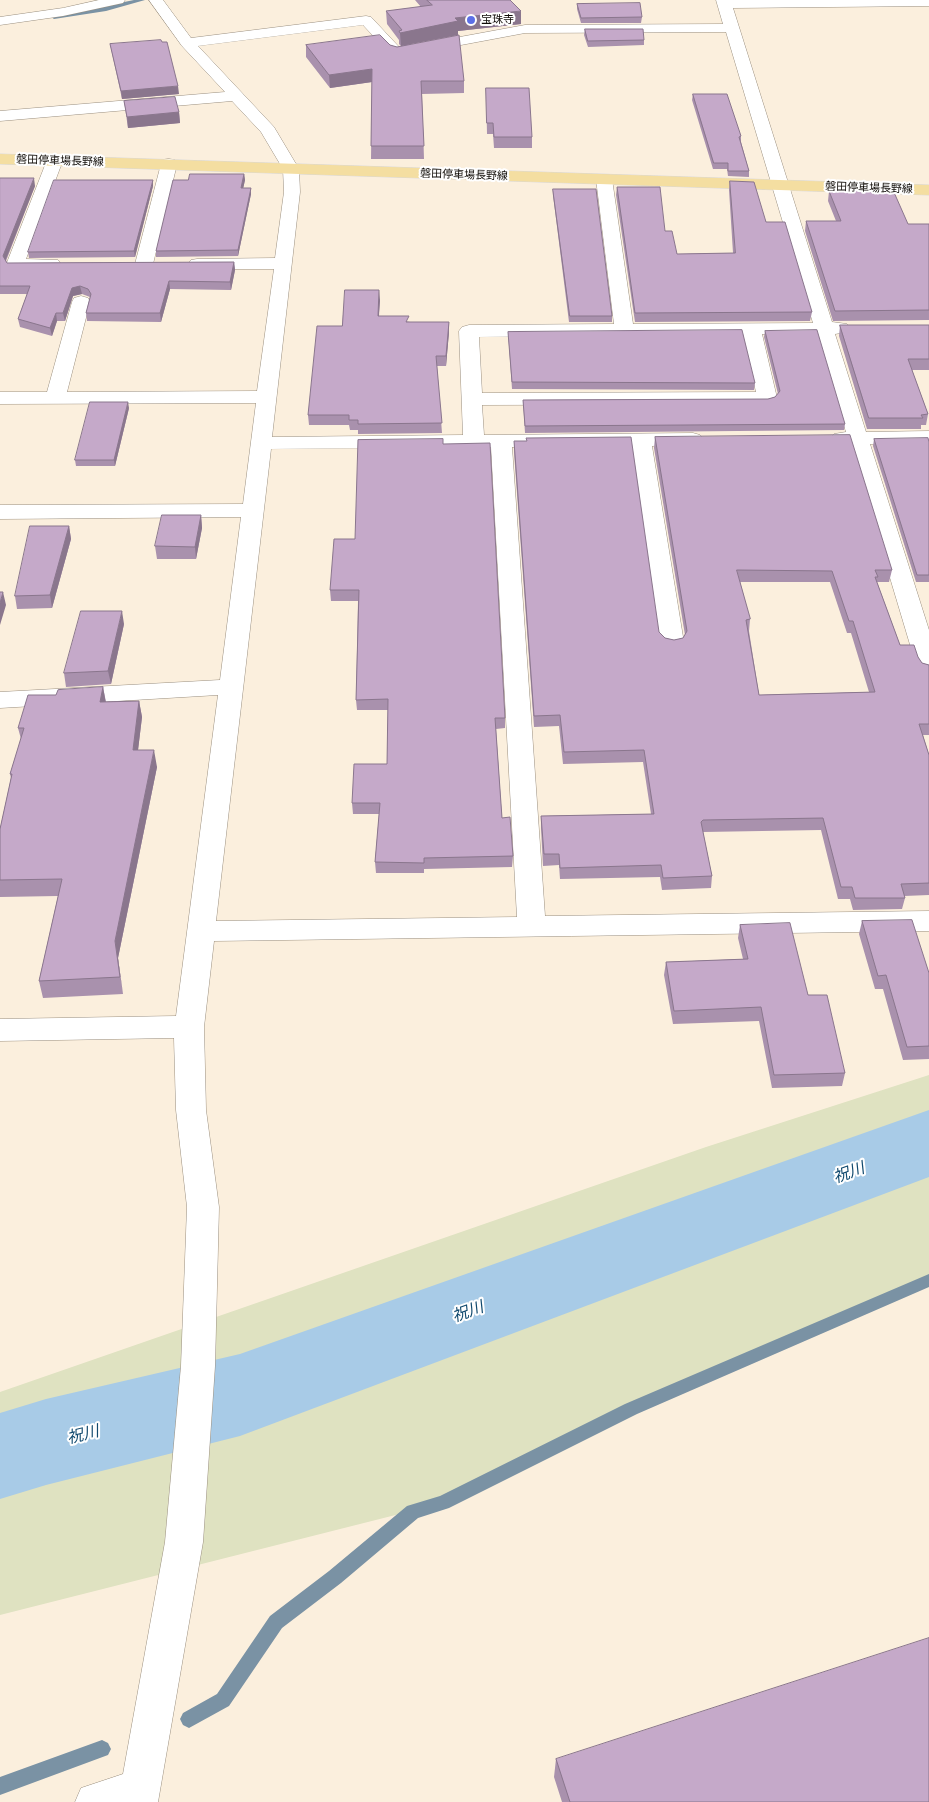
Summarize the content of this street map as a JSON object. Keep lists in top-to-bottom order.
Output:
{
  "streets": {
    "main road": ["磐田停車場長野線"]
  },
  "water": ["祝川"],
  "places": ["宝珠寺"]
}
